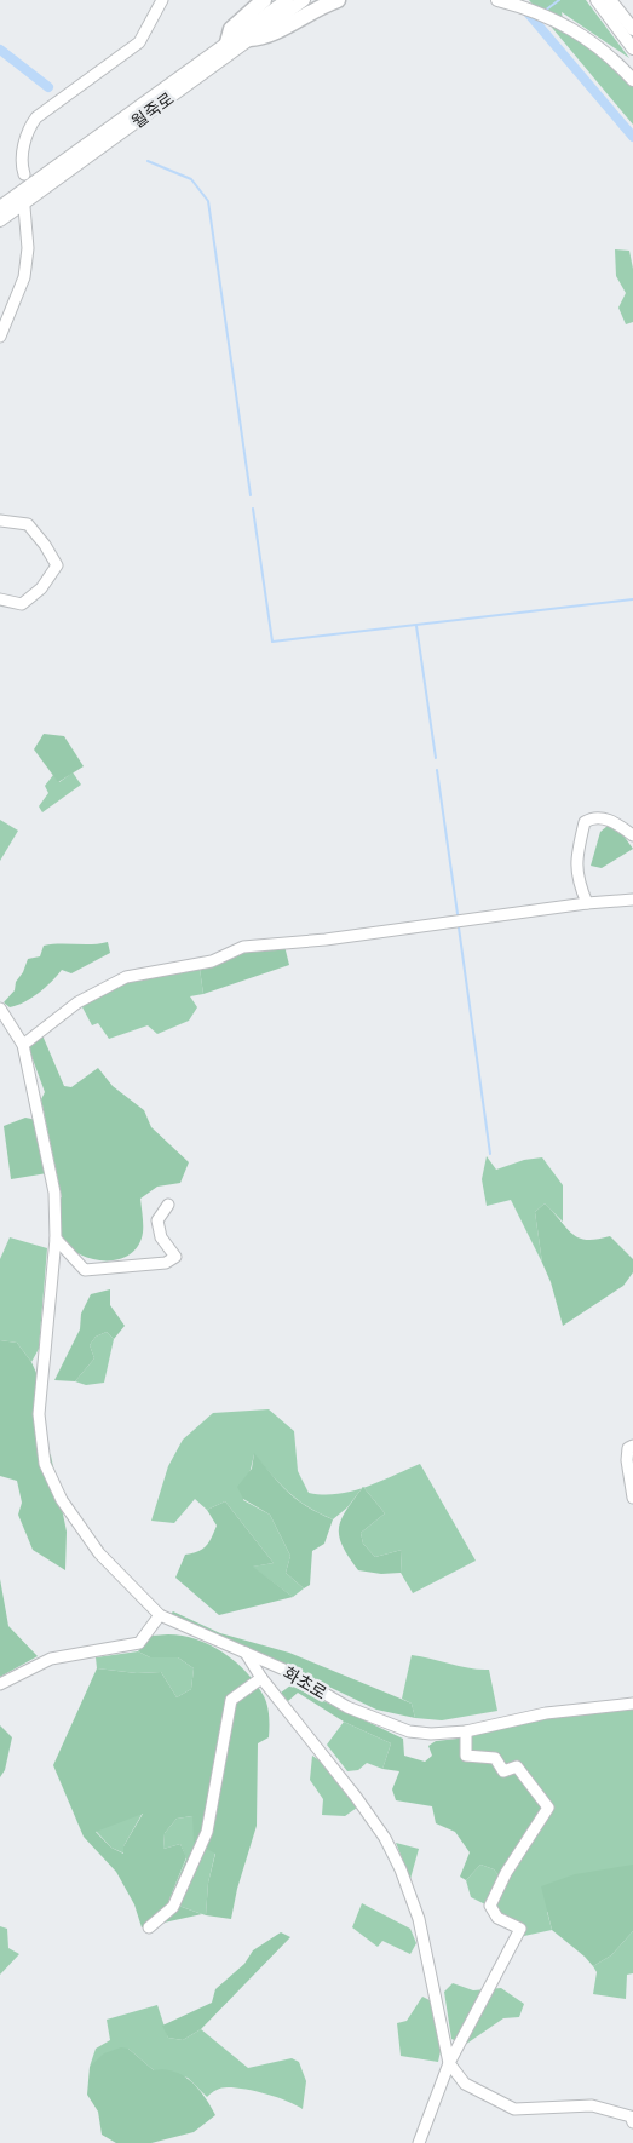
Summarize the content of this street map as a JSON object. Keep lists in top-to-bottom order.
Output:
{
  "streets": {
    "main road": ["월죽로"],
    "street": ["화초로"]
  }
}
